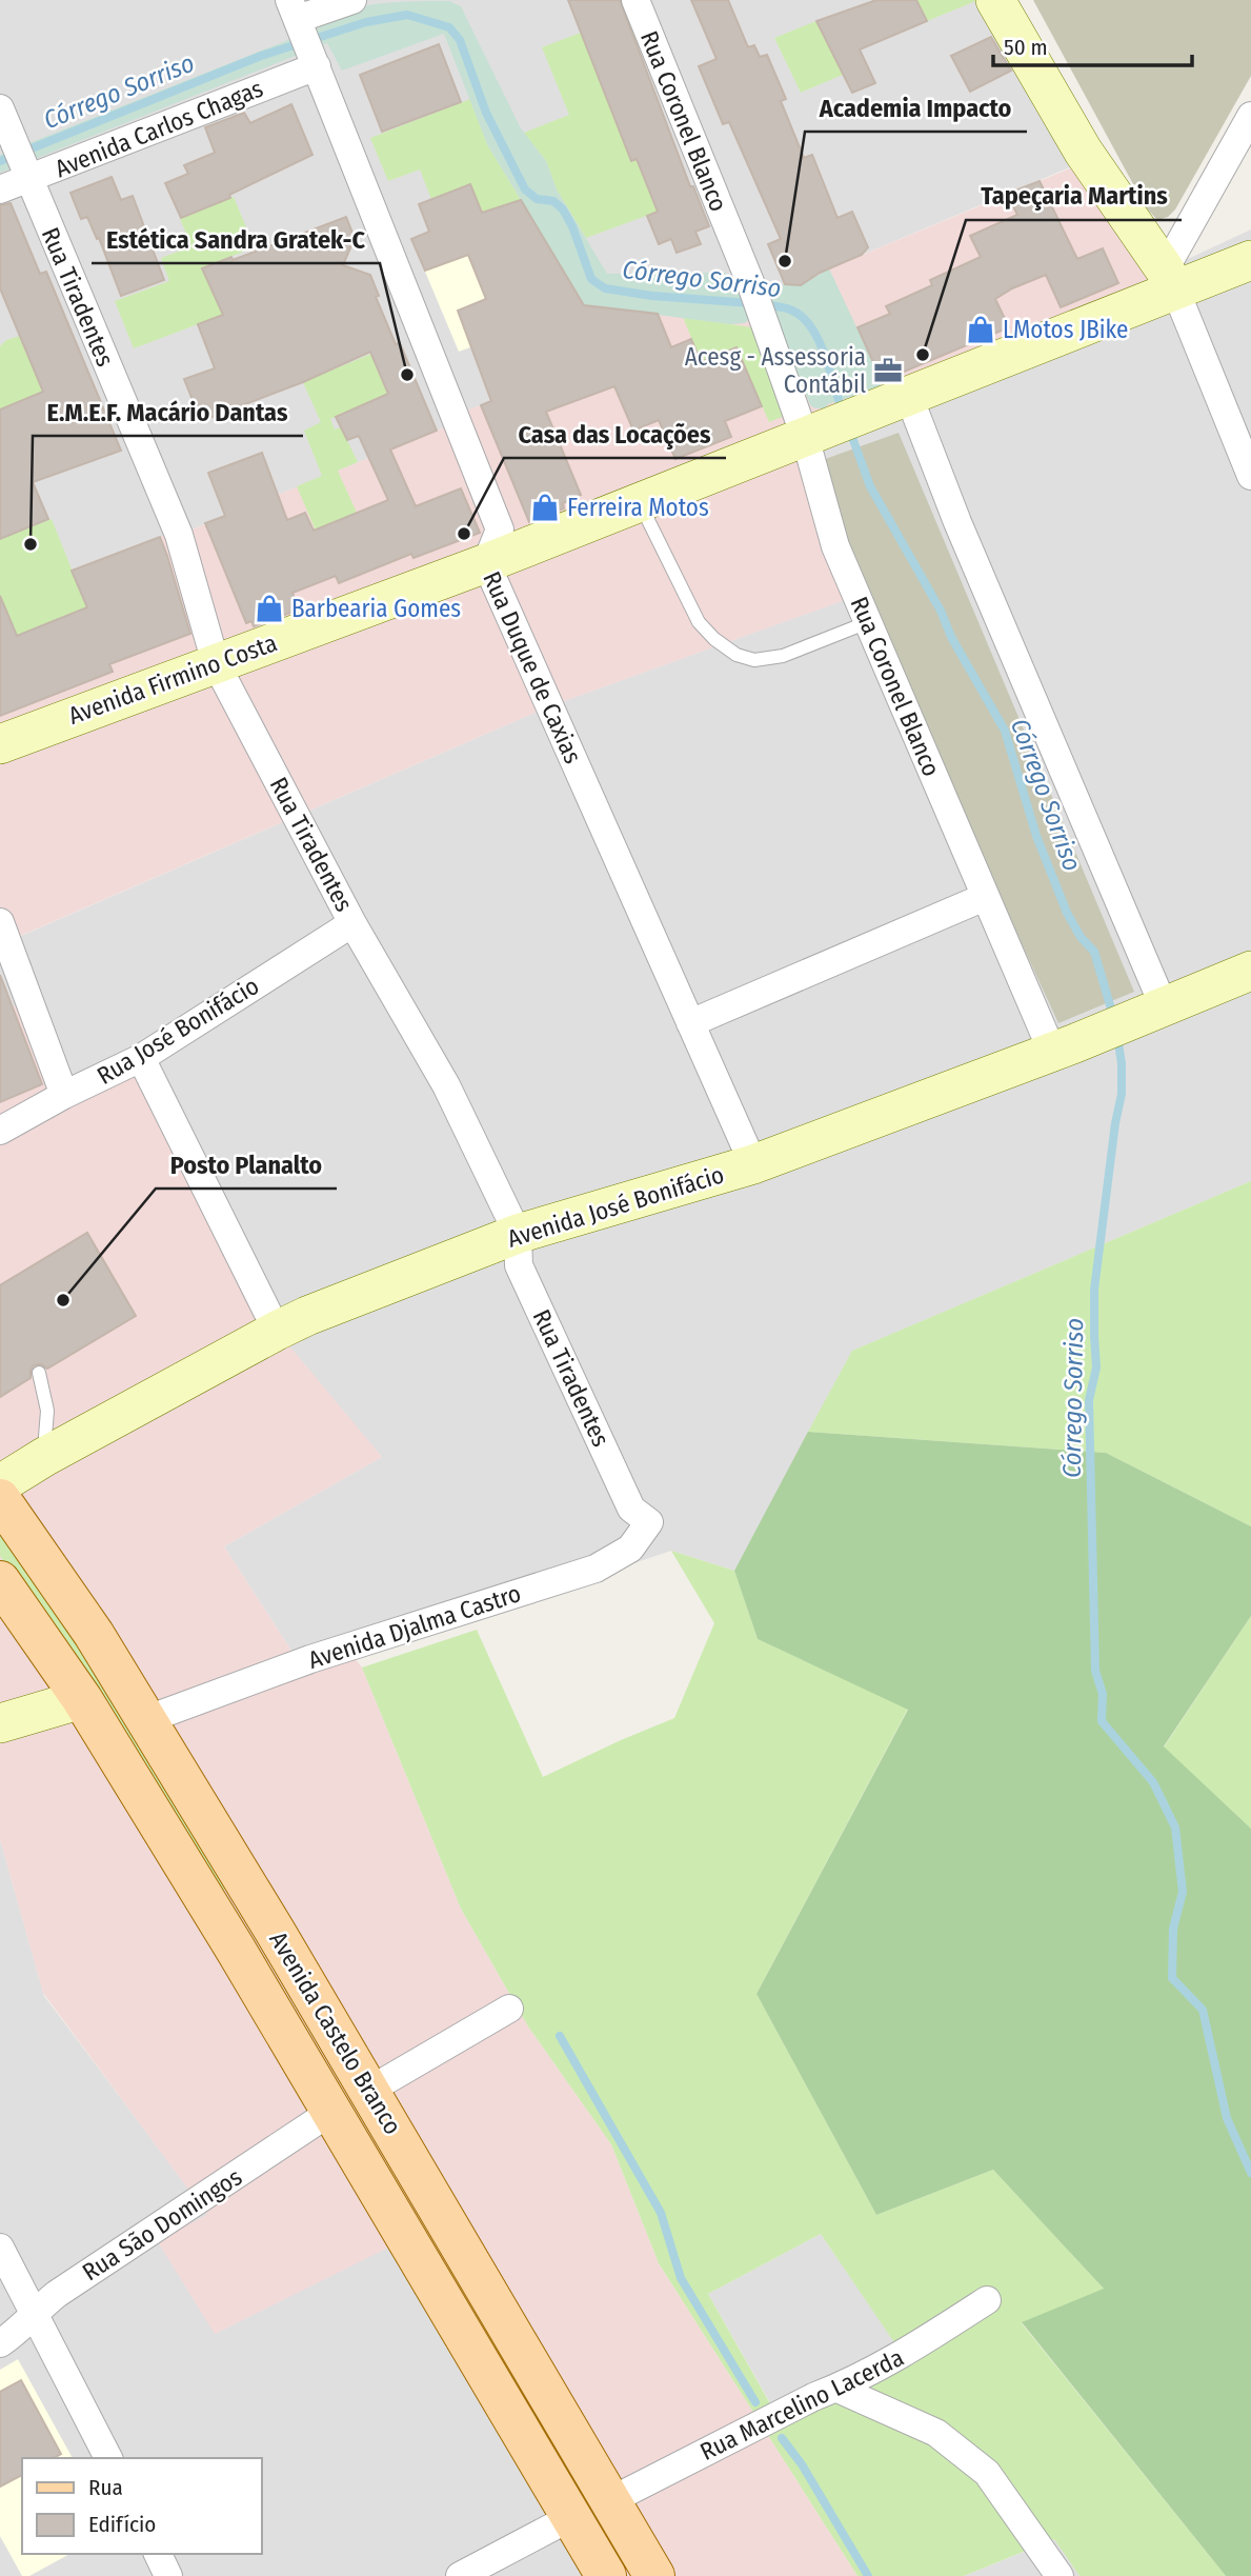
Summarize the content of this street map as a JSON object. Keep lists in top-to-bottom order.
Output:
{
  "streets": {
    "main road": ["Avenida Castelo Branco"],
    "street": [
      "Rua Coronel Blanco",
      "Avenida Carlos Chagas",
      "Rua Tiradentes",
      "Rua Duque de Caxias",
      "Avenida Firmino Costa",
      "Rua José Bonifácio",
      "Avenida José Bonifácio",
      "Avenida Djalma Castro",
      "Rua São Domingos",
      "Rua Marcelino Lacerda"
    ]
  },
  "crossings": [
    ["Rua Coronel Blanco", "Avenida Firmino Costa"],
    ["Rua Coronel Blanco", "Avenida José Bonifácio"],
    ["Avenida Carlos Chagas", "Rua Tiradentes"],
    ["Avenida Carlos Chagas", "Rua Duque de Caxias"],
    ["Rua Tiradentes", "Avenida Firmino Costa"],
    ["Rua Tiradentes", "Rua José Bonifácio"],
    ["Rua Tiradentes", "Avenida José Bonifácio"],
    ["Rua Tiradentes", "Avenida Djalma Castro"],
    ["Rua Duque de Caxias", "Avenida Firmino Costa"],
    ["Rua Duque de Caxias", "Avenida José Bonifácio"],
    ["Avenida Djalma Castro", "Avenida Castelo Branco"],
    ["Avenida Castelo Branco", "Rua São Domingos"],
    ["Avenida Castelo Branco", "Rua Marcelino Lacerda"]
  ],
  "water": ["Córrego Sorriso"],
  "places": {
    "other": [
      "Academia Impacto",
      "Tapeçaria Martins",
      "Estética Sandra Gratek-C",
      "Casa das Locações",
      "E.M.E.F. Macário Dantas",
      "Posto Planalto"
    ],
    "shop": ["LMotos JBike", "Ferreira Motos", "Barbearia Gomes"],
    "office": ["Acesg - Assessoria Contábil"]
  },
  "legend": ["Rua", "Edifício"],
  "scale_bar": "50 m"
}
